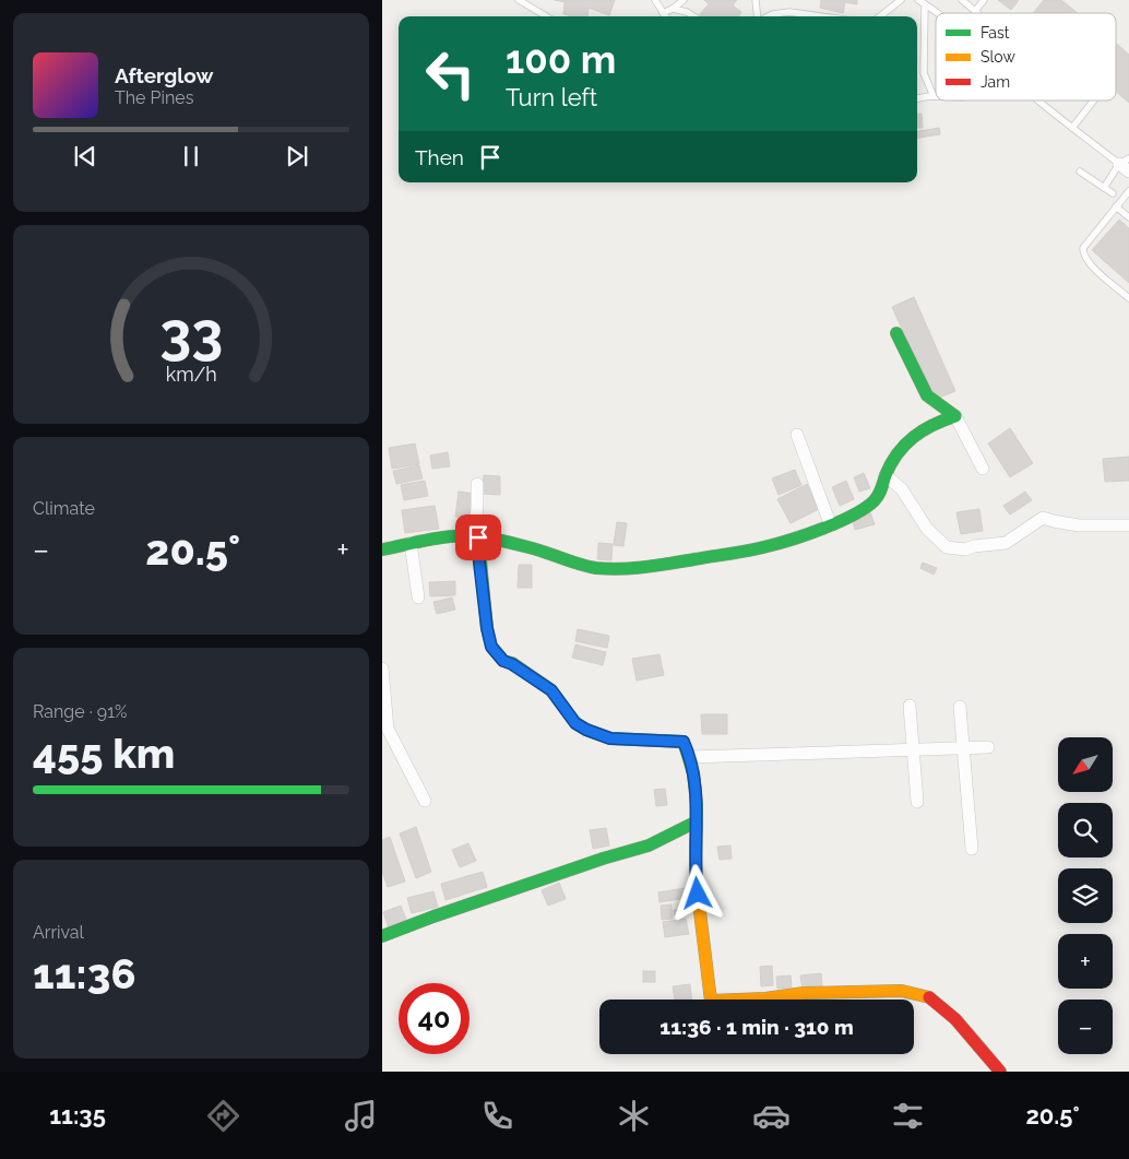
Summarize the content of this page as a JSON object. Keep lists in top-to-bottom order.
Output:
{
  "legend": ["Fast", "Slow", "Jam"],
  "north": "bottom left",
  "page": {
    "turn": ["100 m", "Turn left"],
    "song": ["Afterglow", "The Pines"],
    "then": "Then",
    "tile": [
      "Climate",
      ["Range · 91%", "455 km"],
      ["Arrival", "11:36"]
    ],
    "heat": ["−", "20.5°", "+"],
    "map_buttons": ["+", "−"],
    "limit": "40",
    "trip": "11:36 · 1 min · 310 m",
    "tabs": ["11:35", "20.5°"],
    "gauge": ["33", "km/h"]
  }
}
